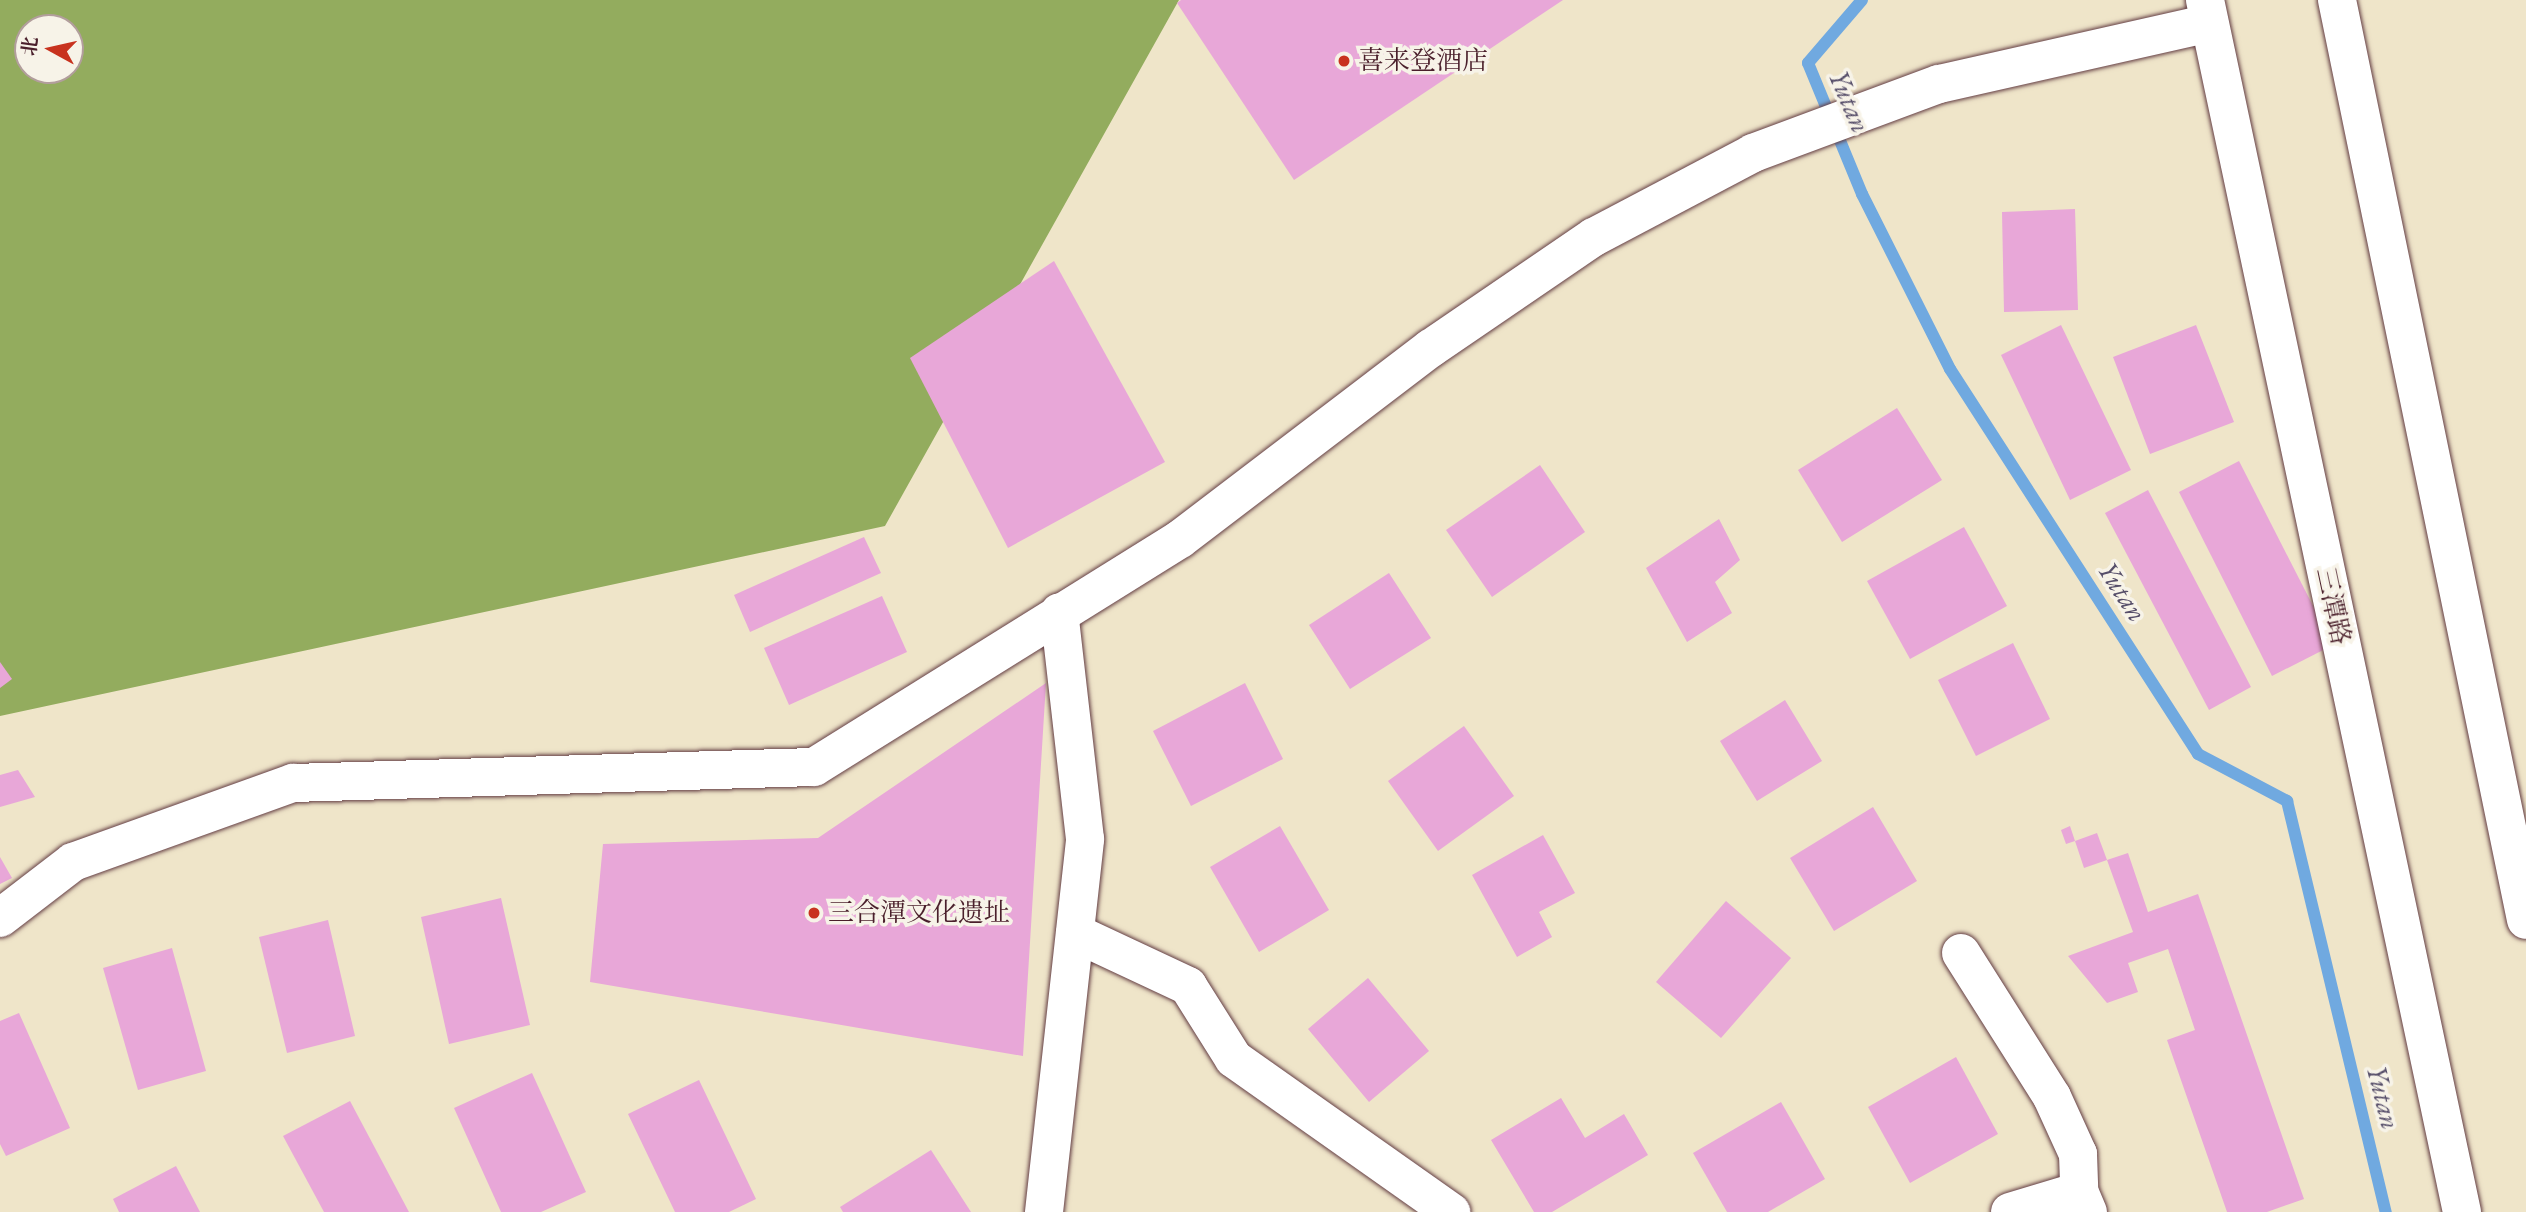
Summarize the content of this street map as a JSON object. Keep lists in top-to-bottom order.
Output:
{
  "streets": {
    "street": ["三潭路"]
  },
  "water": ["Yutan"],
  "places": ["喜来登酒店", "三合潭文化遗址"],
  "north": "left"
}
